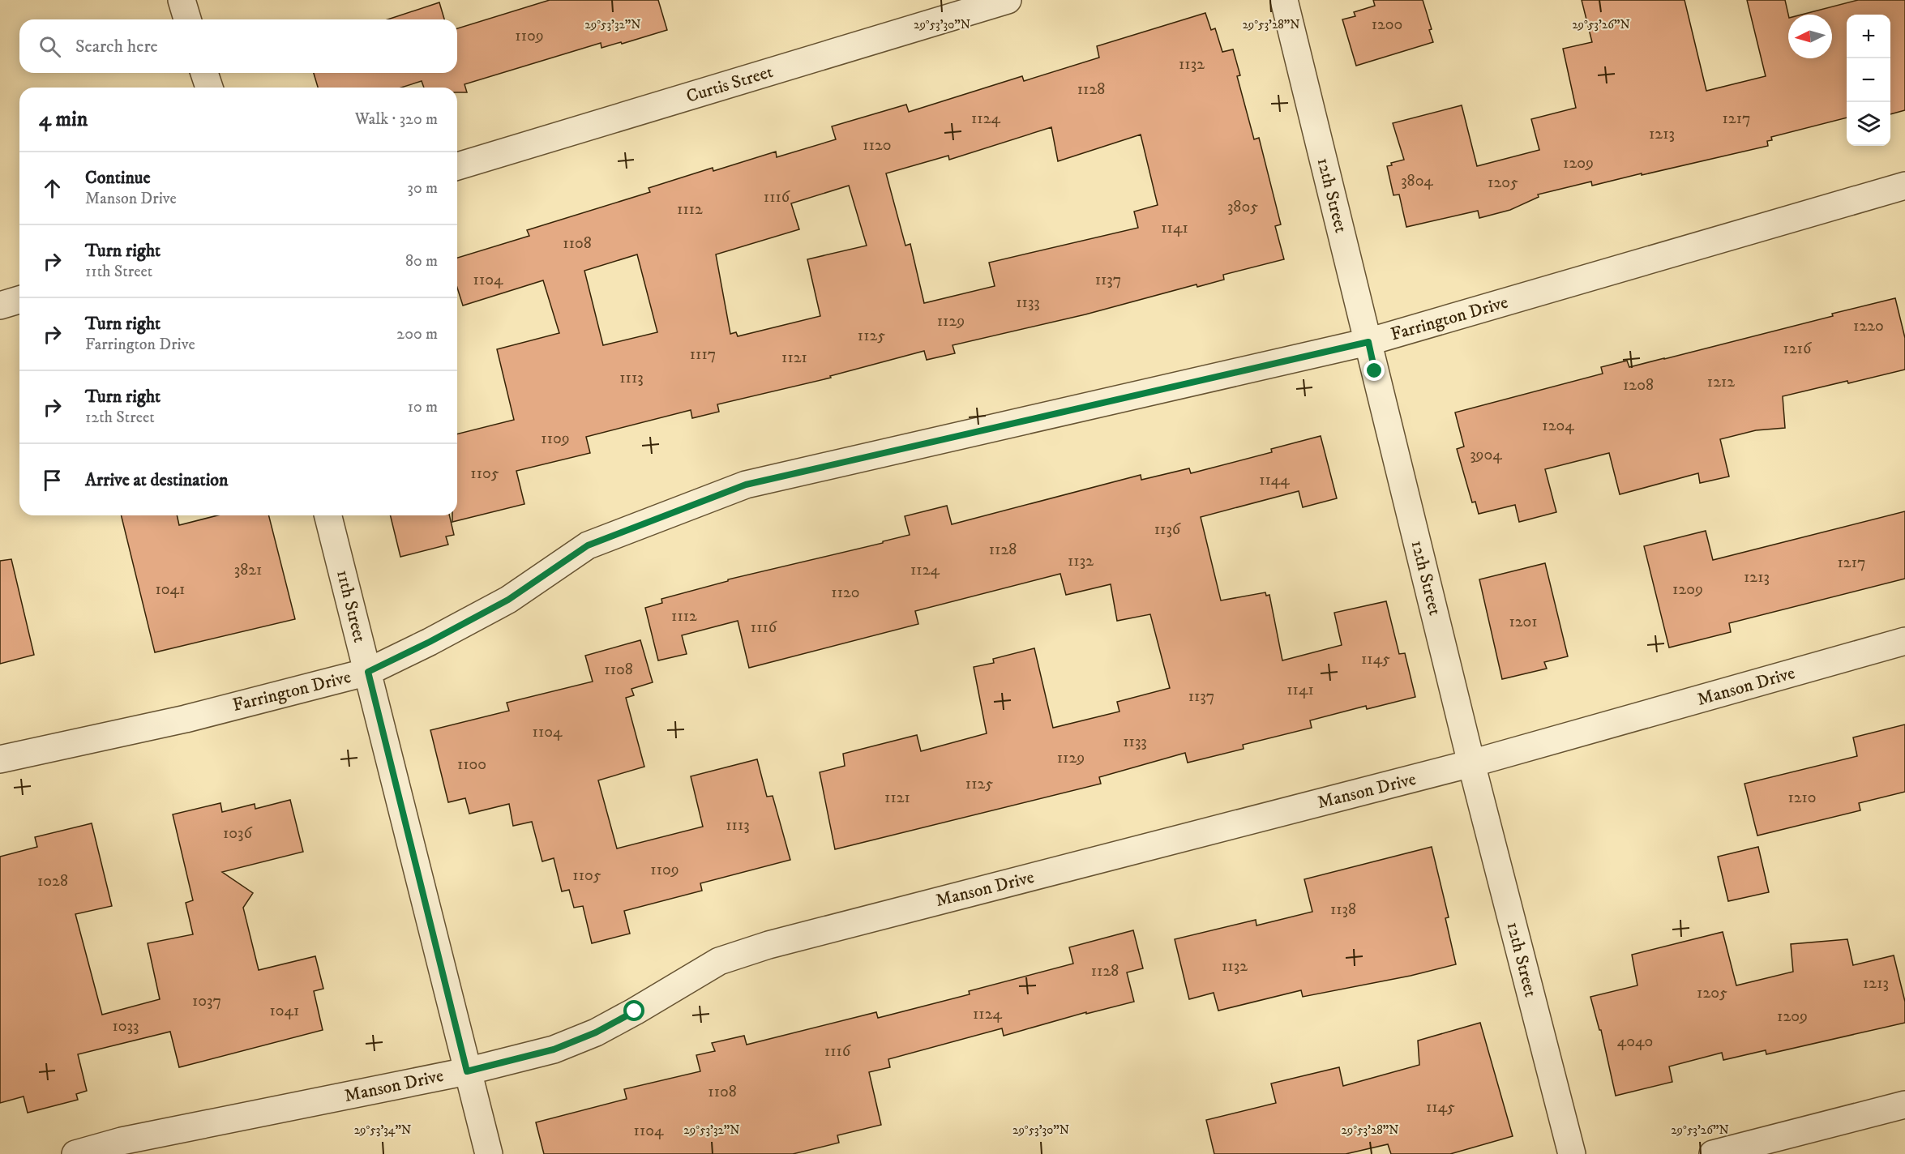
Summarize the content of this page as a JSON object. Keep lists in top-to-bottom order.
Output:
{
  "streets": {
    "street": [
      "Curtis Street",
      "12th Street",
      "Farrington Drive",
      "11th Street",
      "Manson Drive"
    ]
  },
  "crossings": [
    ["12th Street", "Farrington Drive"],
    ["12th Street", "Manson Drive"],
    ["Farrington Drive", "11th Street"],
    ["11th Street", "Manson Drive"]
  ],
  "house_numbers": [
    "1200",
    "1109",
    "1132",
    "1128",
    "1124",
    "1217",
    "1213",
    "1120",
    "1209",
    "3804",
    "1205",
    "1116",
    "3805",
    "1112",
    "1141",
    "1108",
    "1104",
    "1137",
    "1133",
    "1129",
    "1220",
    "1125",
    "1216",
    "1117",
    "1121",
    "1113",
    "1212",
    "1208",
    "1204",
    "1109",
    "3904",
    "1105",
    "1144",
    "1136",
    "1128",
    "1132",
    "1217",
    "3821",
    "1124",
    "1213",
    "1041",
    "1209",
    "1120",
    "1112",
    "1201",
    "1116",
    "1145",
    "1108",
    "1141",
    "1137",
    "1104",
    "1133",
    "1129",
    "1100",
    "1125",
    "1121",
    "1210",
    "1113",
    "1036",
    "1109",
    "1105",
    "1028",
    "1138",
    "1132",
    "1128",
    "1213",
    "1205",
    "1037",
    "1041",
    "1124",
    "1209",
    "1033",
    "4040",
    "1116",
    "1108",
    "1145",
    "1104"
  ],
  "north": "left",
  "page": {
    "map_buttons": ["+", "−"],
    "search": "Search here",
    "heading": ["4 min", "Walk · 320 m"],
    "list": [
      ["Continue", "Manson Drive", "30 m"],
      ["Turn right", "11th Street", "80 m"],
      ["Turn right", "Farrington Drive", "200 m"],
      ["Turn right", "12th Street", "10 m"],
      "Arrive at destination"
    ]
  },
  "coordinates": [
    "29°53'32\"N",
    "29°53'30\"N",
    "29°53'28\"N",
    "29°53'26\"N",
    "29°53'34\"N"
  ]
}
